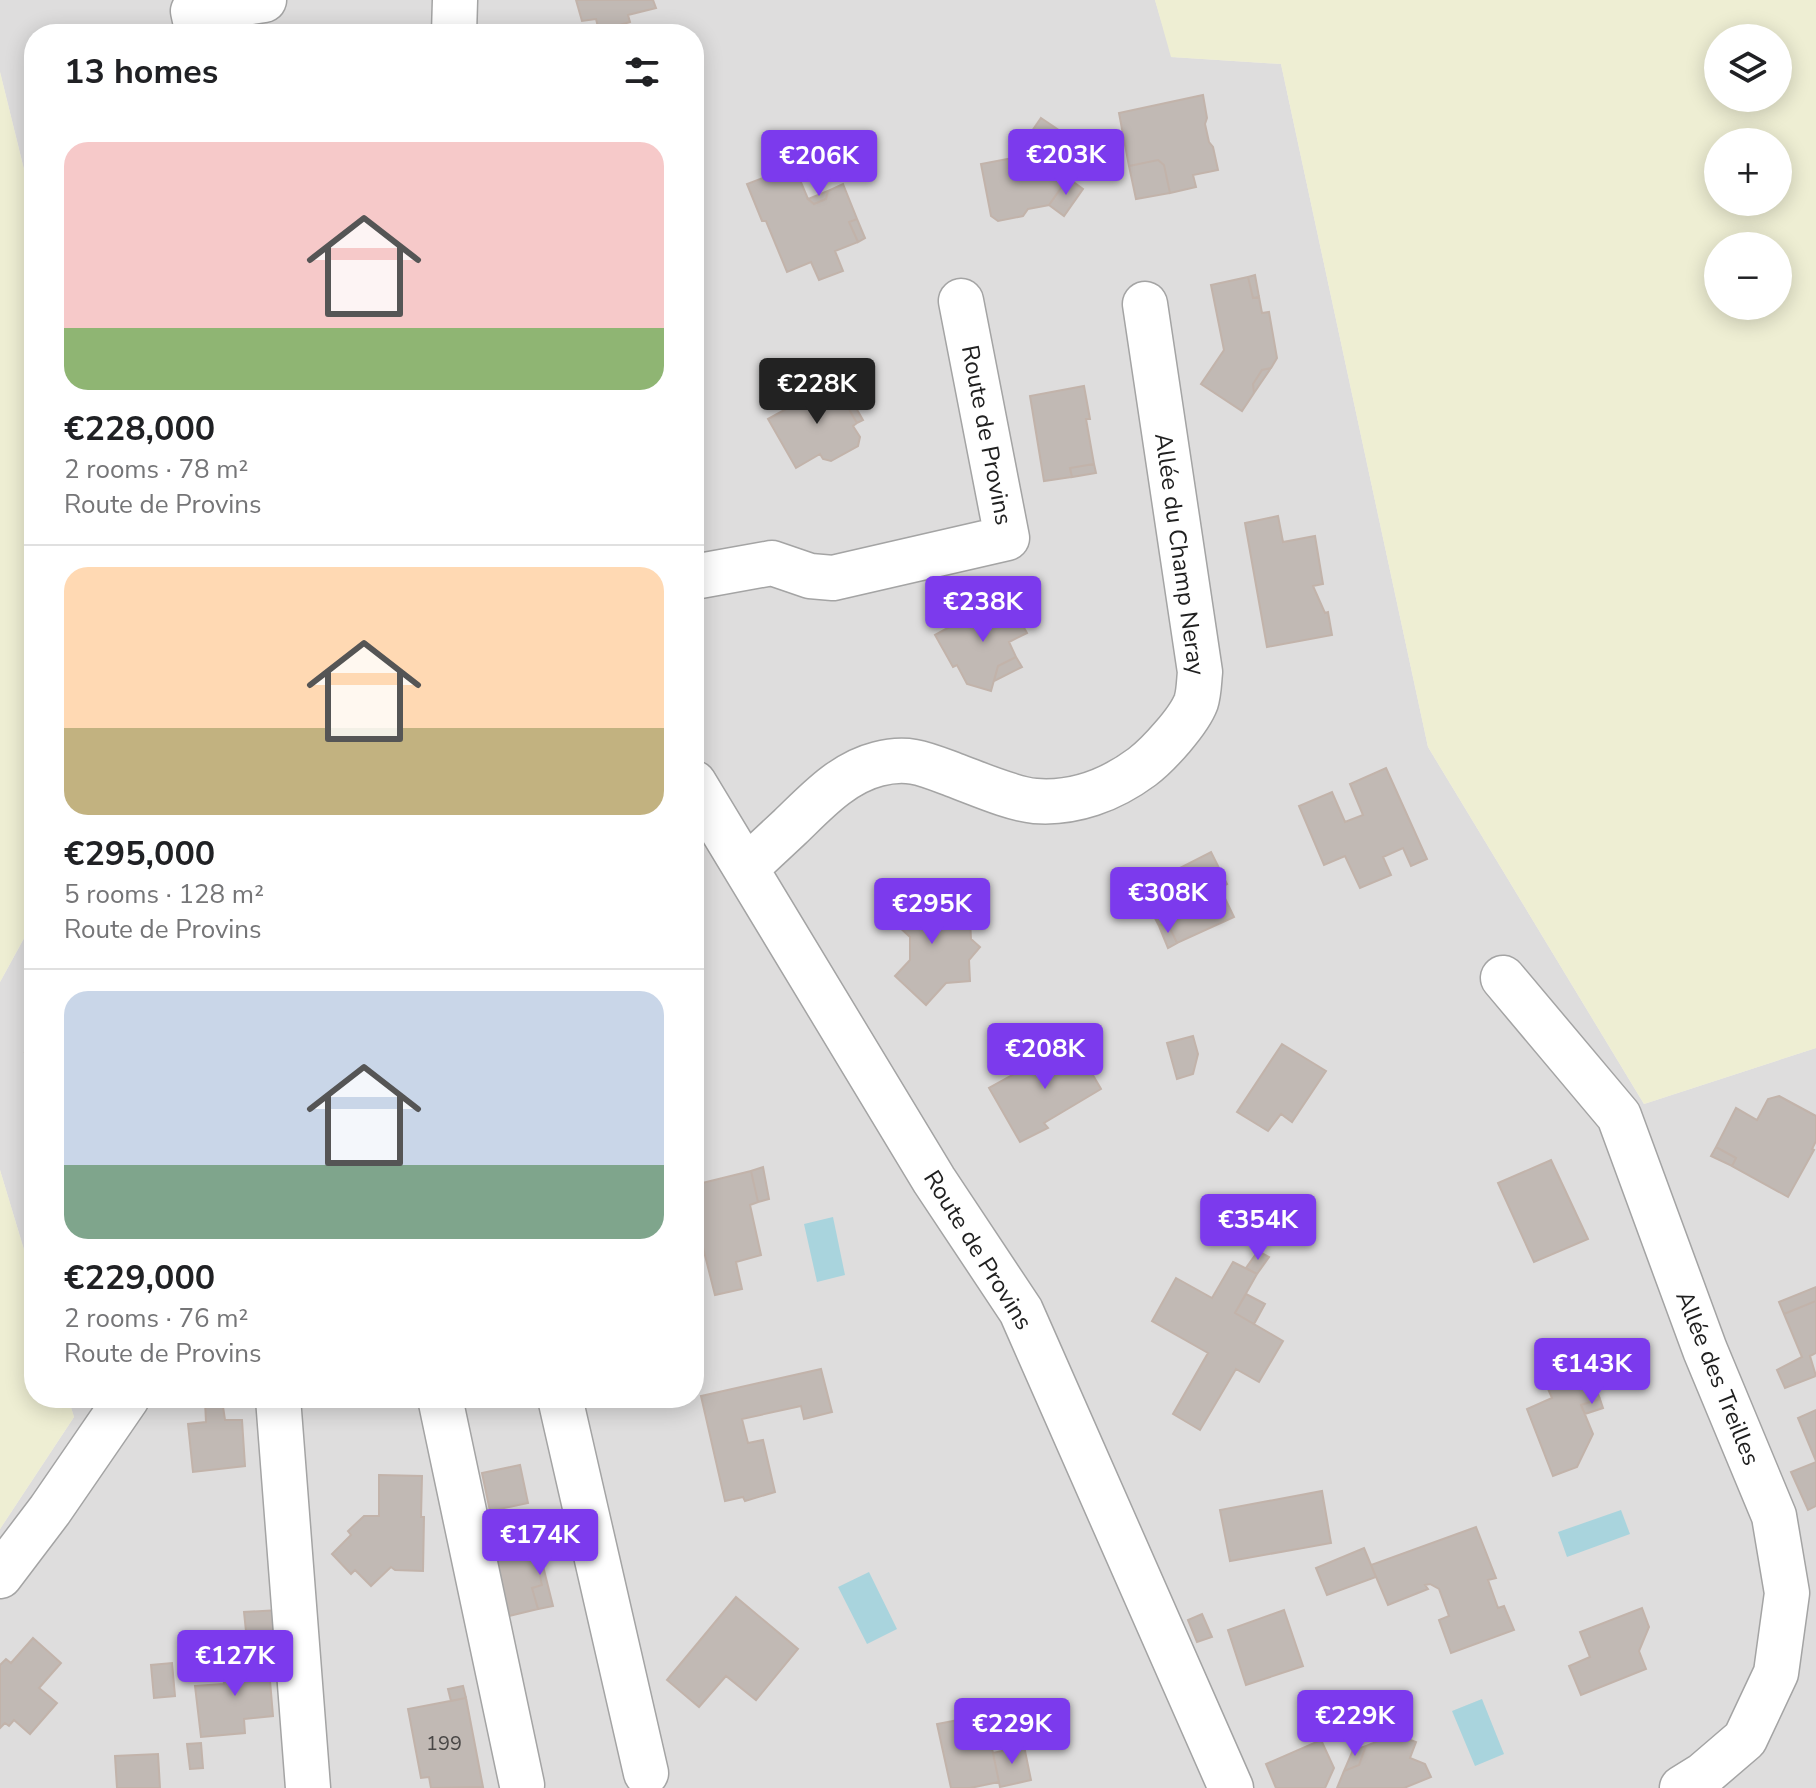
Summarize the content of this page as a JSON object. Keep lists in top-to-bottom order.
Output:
{
  "streets": {
    "street": ["Route de Provins", "Allée du Champ Neray", "Allée des Treilles"]
  },
  "crossings": [
    ["Route de Provins", "Allée du Champ Neray"]
  ],
  "house_numbers": ["199"],
  "page": {
    "map_buttons": ["+", "−"],
    "heading": "13 homes",
    "list": [
      {
        "name": "€228,000",
        "note": "2 rooms · 78 m² · Route de Provins"
      },
      {
        "name": "€295,000",
        "note": "5 rooms · 128 m² · Route de Provins"
      },
      {
        "name": "€229,000",
        "note": "2 rooms · 76 m² · Route de Provins"
      }
    ],
    "price": [
      "€203K",
      "€206K",
      "€228K",
      "€238K",
      "€308K",
      "€295K",
      "€208K",
      "€354K",
      "€143K",
      "€174K",
      "€127K",
      "€229K",
      "€229K"
    ]
  }
}
